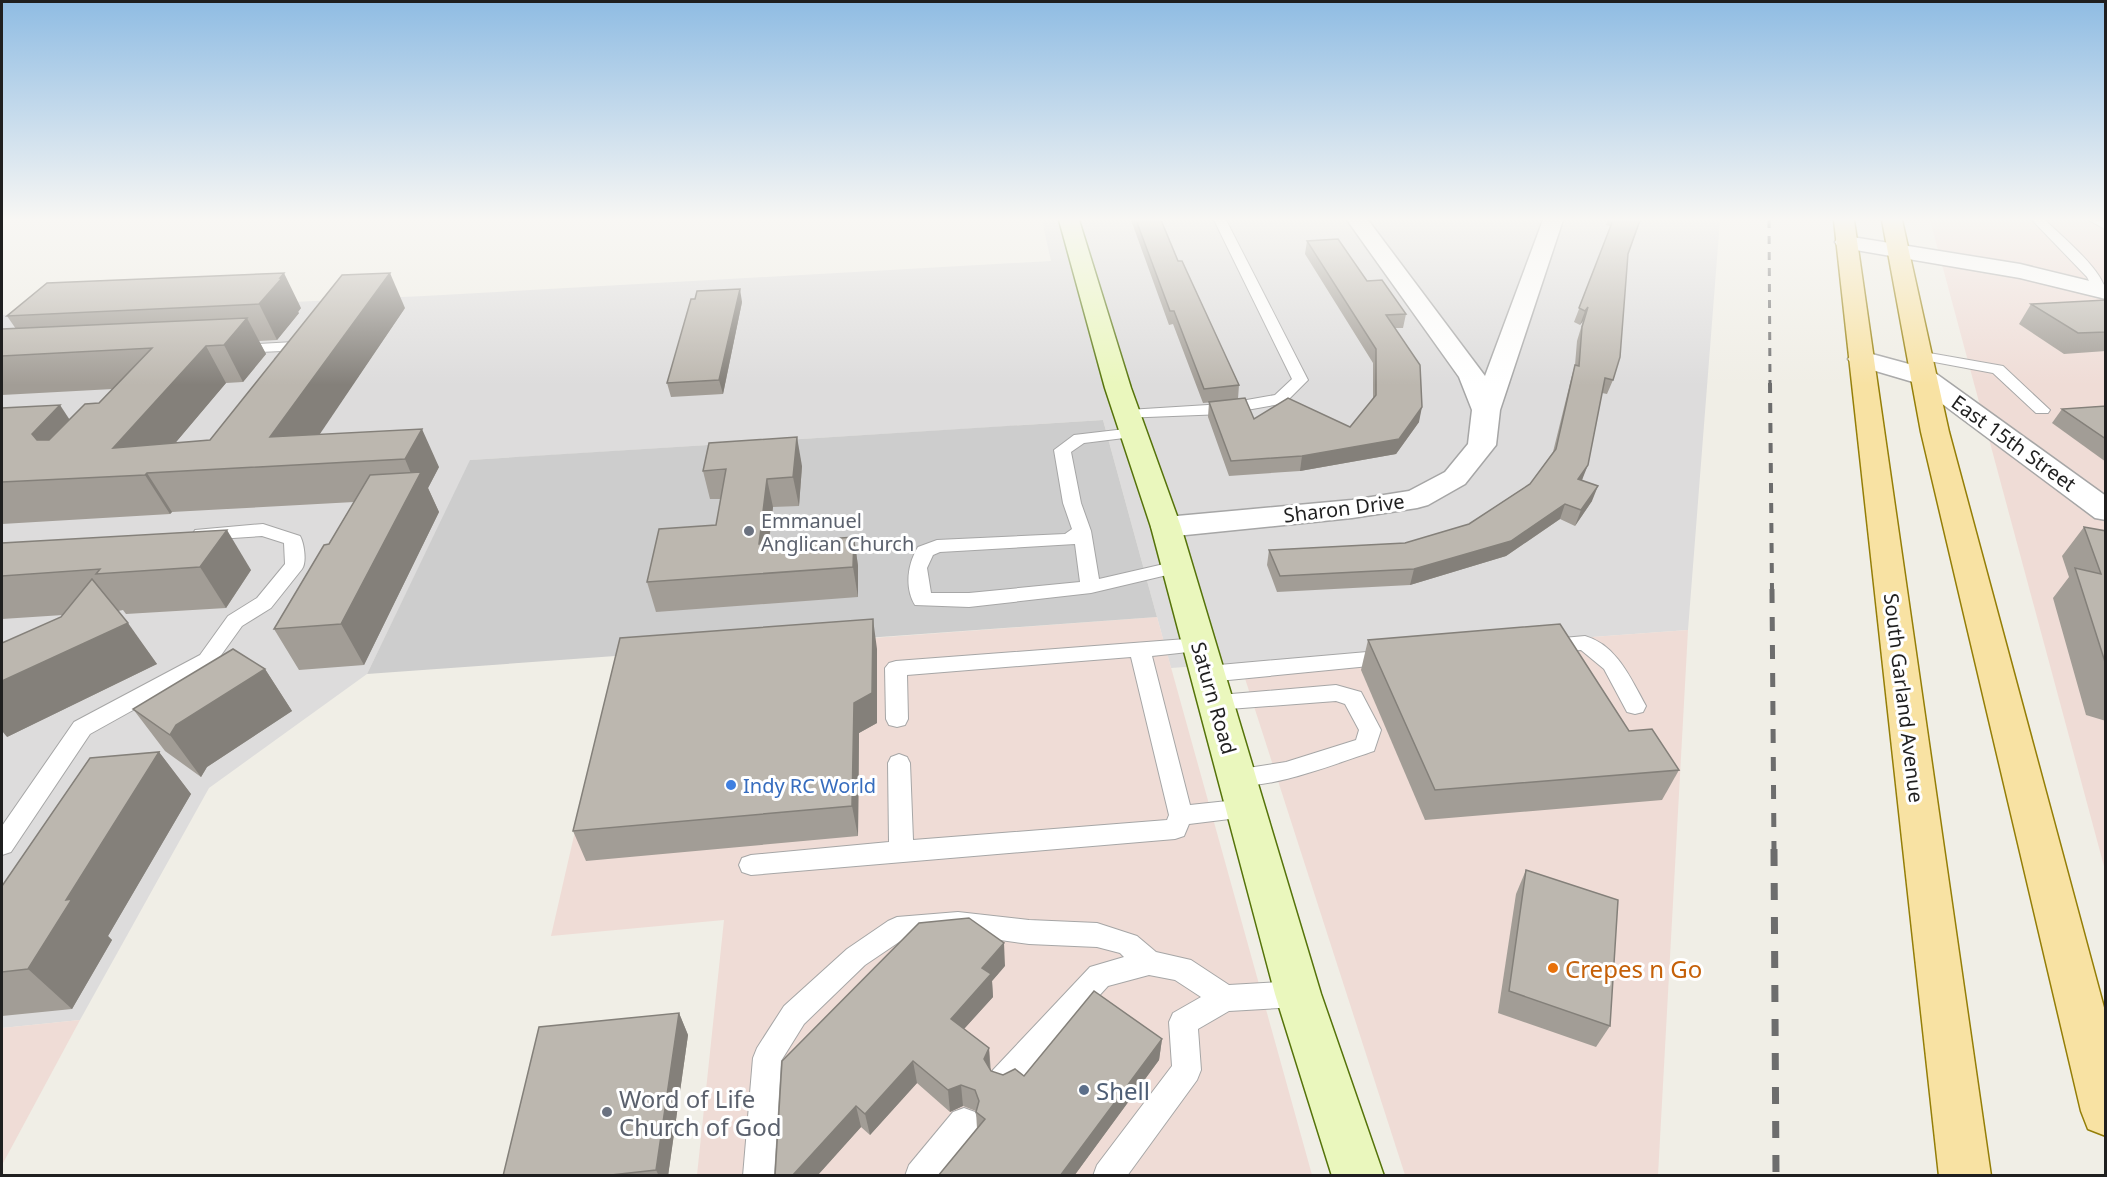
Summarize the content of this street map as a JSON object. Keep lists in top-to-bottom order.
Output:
{
  "streets": {
    "main road": ["South Garland Avenue"],
    "street": ["East 15th Street", "Sharon Drive", "Saturn Road"]
  },
  "crossings": [
    ["Sharon Drive", "Saturn Road"]
  ],
  "places": [
    "Emmanuel Anglican Church",
    "Indy RC World",
    "Crepes n Go",
    "Shell",
    "Word of Life Church of God"
  ]
}
